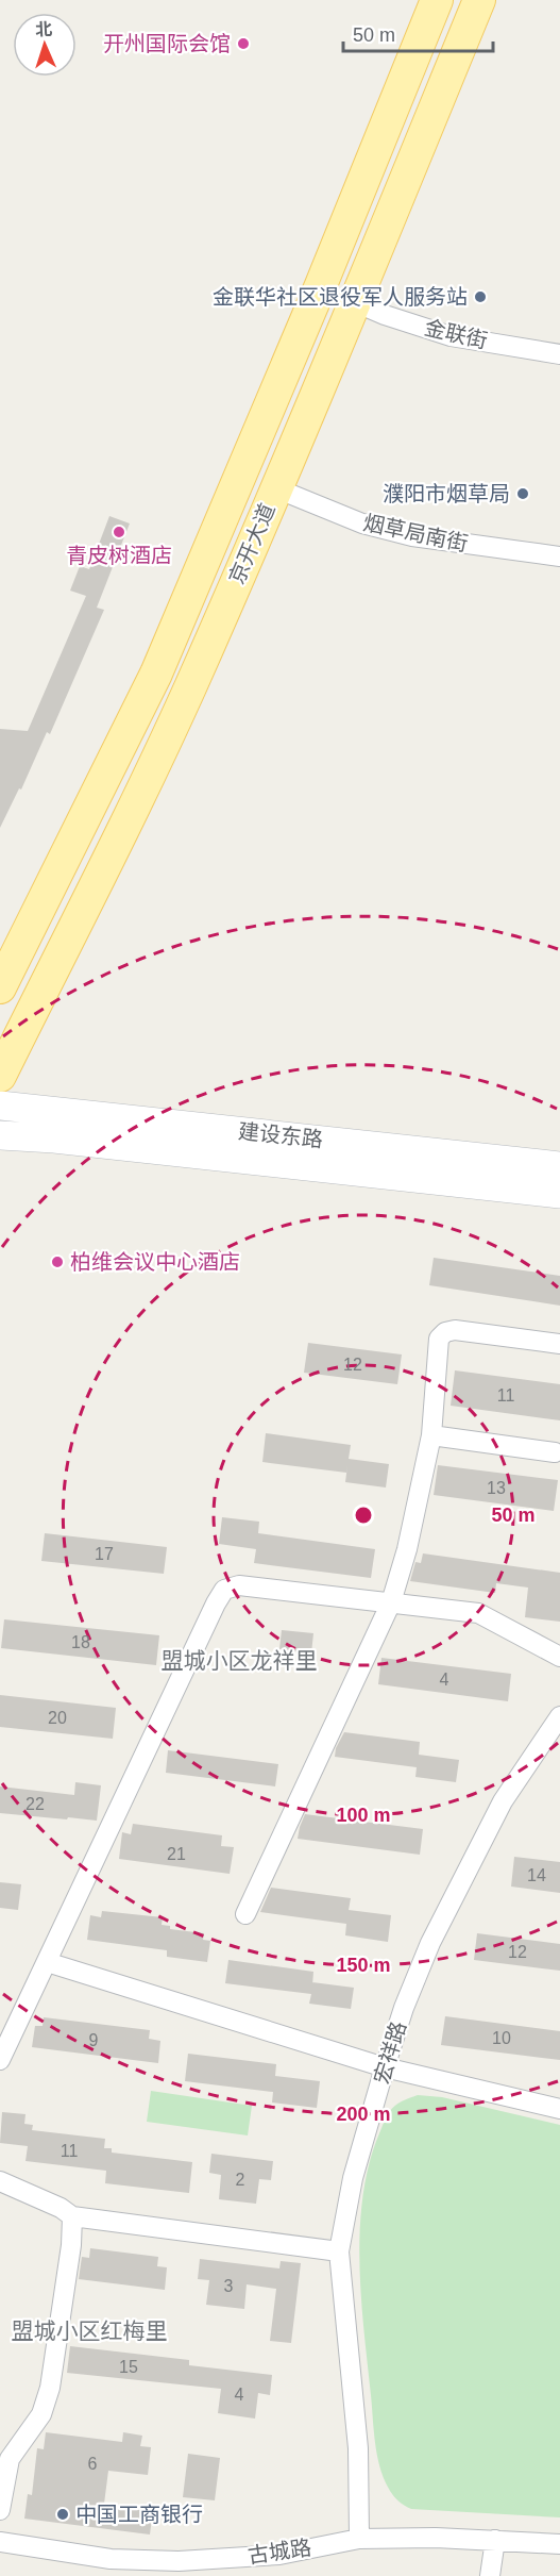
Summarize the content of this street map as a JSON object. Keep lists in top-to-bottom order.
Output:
{
  "streets": {
    "main road": ["京开大道", "建设东路"],
    "street": [
      "金联街",
      "烟草局南街",
      "宏祥路",
      "古城路"
    ]
  },
  "crossings": [
    ["金联街", "京开大道"],
    ["烟草局南街", "京开大道"],
    ["宏祥路", "古城路"]
  ],
  "districts": ["盟城小区龙祥里", "盟城小区红梅里"],
  "places": [
    "开州国际会馆",
    "金联华社区退役军人服务站",
    "濮阳市烟草局",
    "青皮树酒店",
    "柏维会议中心酒店",
    "中国工商银行"
  ],
  "house_numbers": [
    "12",
    "11",
    "13",
    "17",
    "18",
    "4",
    "20",
    "22",
    "21",
    "14",
    "12",
    "10",
    "9",
    "11",
    "2",
    "3",
    "15",
    "4",
    "6"
  ],
  "scale_bar": "50 m",
  "north": "top",
  "rings": [
    "50 m",
    "100 m",
    "150 m",
    "200 m"
  ]
}
